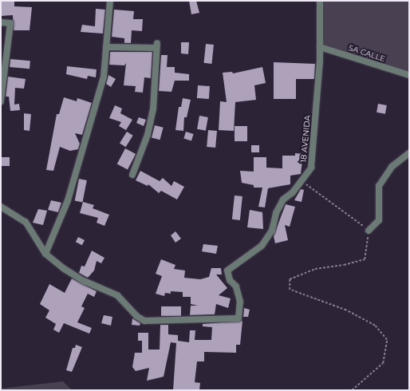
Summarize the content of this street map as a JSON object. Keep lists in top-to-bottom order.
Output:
{
  "streets": {
    "street": ["5A CALLE", "18 AVENIDA"]
  },
  "crossings": [
    ["5A CALLE", "18 AVENIDA"]
  ]
}
